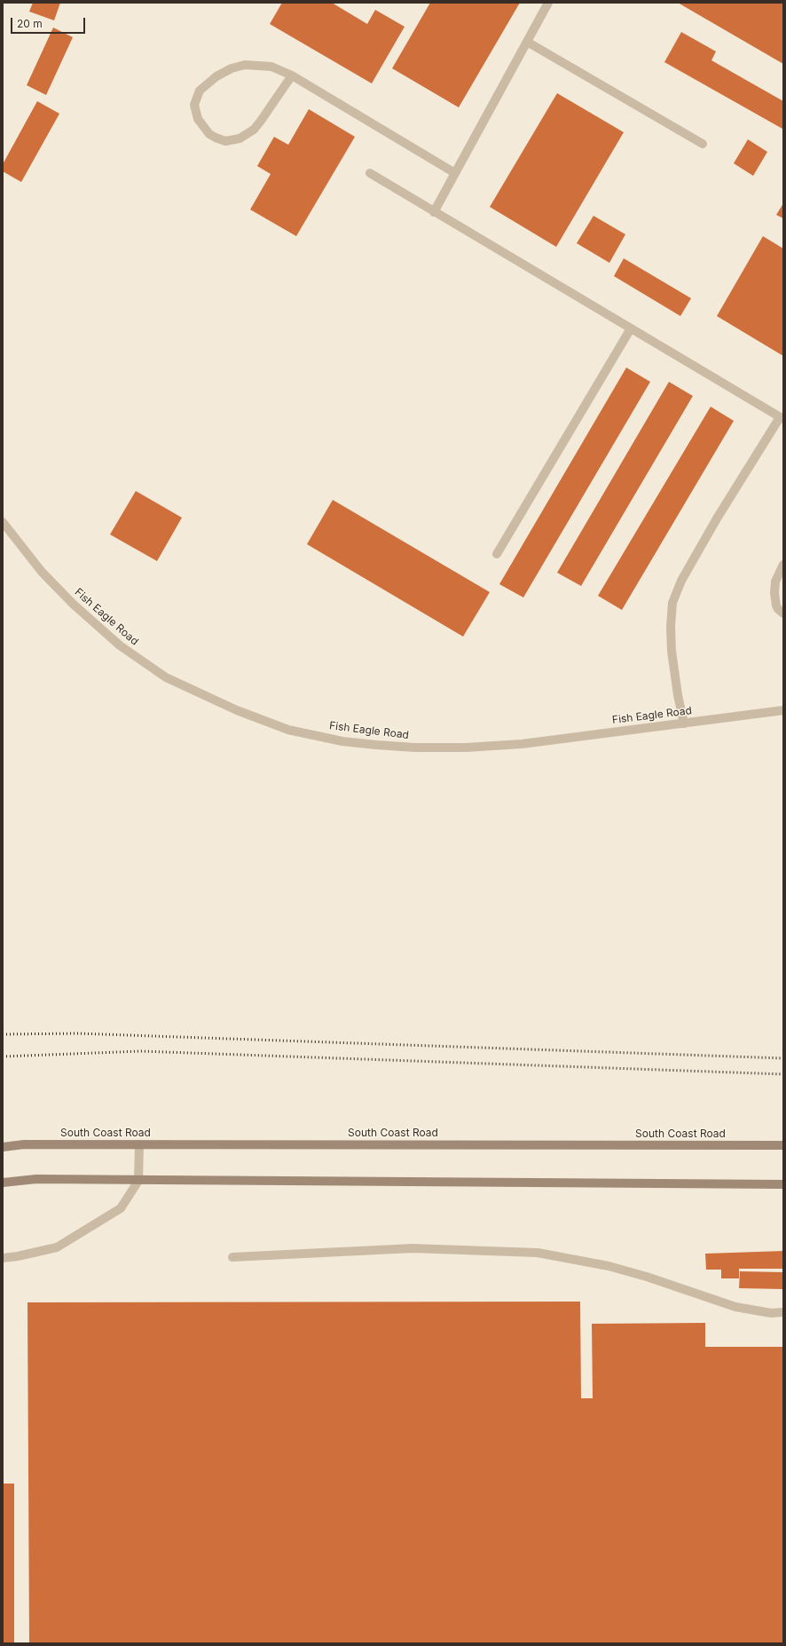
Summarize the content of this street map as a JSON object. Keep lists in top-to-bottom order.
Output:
{
  "streets": {
    "street": ["Fish Eagle Road", "South Coast Road"]
  },
  "scale_bar": "20 m"
}
